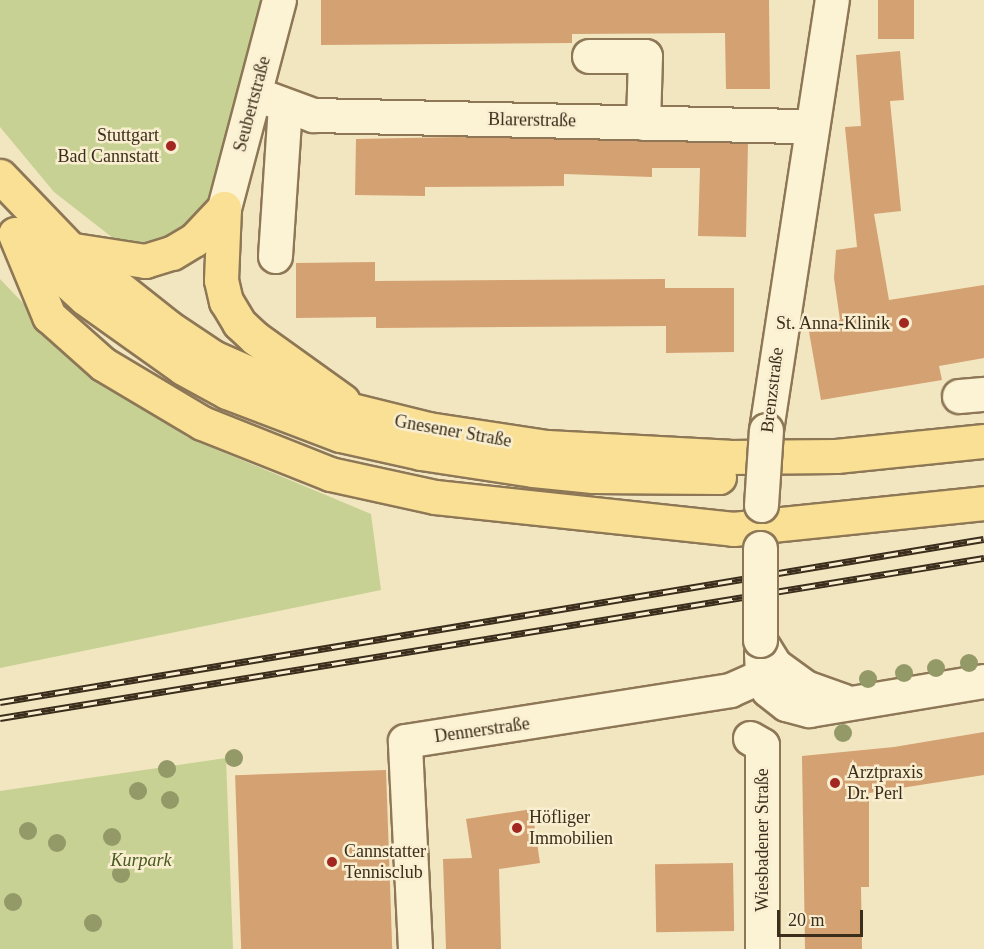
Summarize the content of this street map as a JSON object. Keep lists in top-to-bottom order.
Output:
{
  "streets": {
    "main road": ["Gnesener Straße"],
    "street": [
      "Seubertstraße",
      "Blarerstraße",
      "Brenzstraße",
      "Dennerstraße",
      "Wiesbadener Straße"
    ]
  },
  "crossings": [
    ["Seubertstraße", "Blarerstraße"],
    ["Blarerstraße", "Brenzstraße"],
    ["Brenzstraße", "Dennerstraße"]
  ],
  "parks": ["Kurpark"],
  "places": [
    "Stuttgart Bad Cannstatt",
    "St. Anna-Klinik",
    "Arztpraxis Dr. Perl",
    "Höfliger Immobilien",
    "Cannstatter Tennisclub"
  ],
  "scale_bar": "20 m"
}
